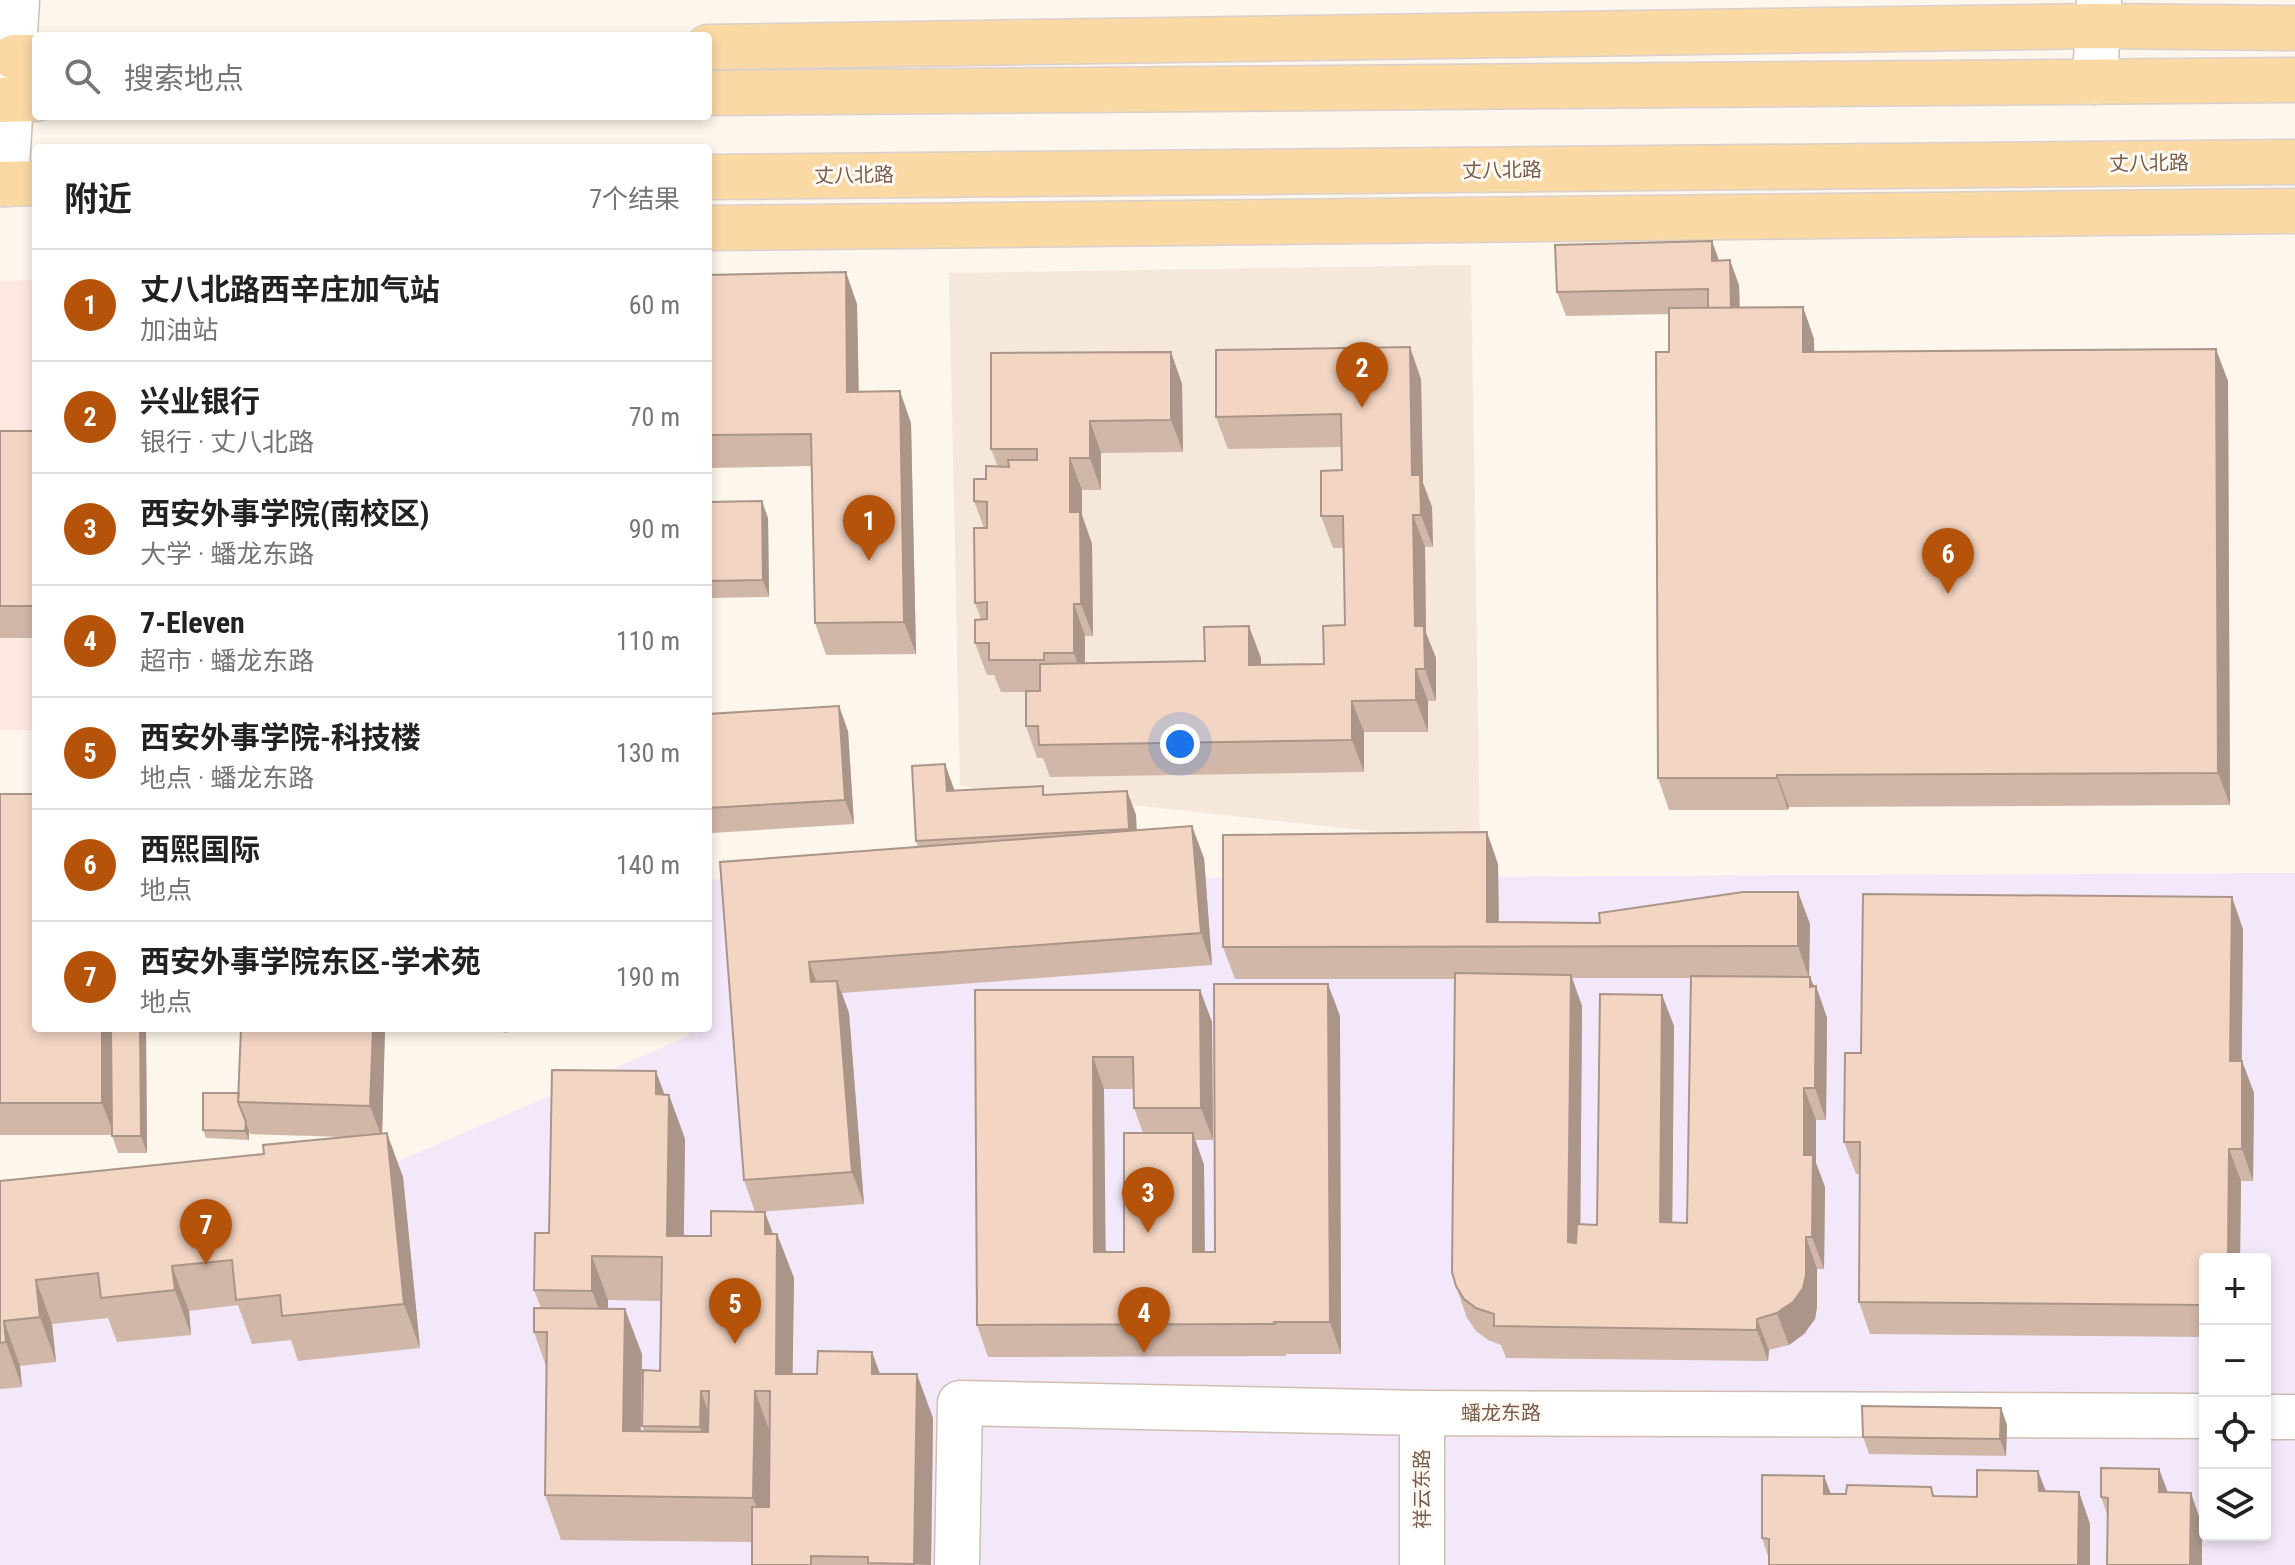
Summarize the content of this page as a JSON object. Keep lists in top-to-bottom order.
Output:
{
  "streets": {
    "main road": ["丈八北路"],
    "street": ["蟠龙东路", "祥云东路"]
  },
  "crossings": [
    ["蟠龙东路", "祥云东路"]
  ],
  "page": {
    "search": "搜索地点",
    "heading": ["附近", "7个结果"],
    "list": [
      {
        "mark": "1",
        "name": "丈八北路西辛庄加气站",
        "note": "加油站",
        "value": "60 m"
      },
      {
        "mark": "2",
        "name": "兴业银行",
        "note": "银行 · 丈八北路",
        "value": "70 m"
      },
      {
        "mark": "3",
        "name": "西安外事学院(南校区)",
        "note": "大学 · 蟠龙东路",
        "value": "90 m"
      },
      {
        "mark": "4",
        "name": "7-Eleven",
        "note": "超市 · 蟠龙东路",
        "value": "110 m"
      },
      {
        "mark": "5",
        "name": "西安外事学院-科技楼",
        "note": "地点 · 蟠龙东路",
        "value": "130 m"
      },
      {
        "mark": "6",
        "name": "西熙国际",
        "note": "地点",
        "value": "140 m"
      },
      {
        "mark": "7",
        "name": "西安外事学院东区-学术苑",
        "note": "地点",
        "value": "190 m"
      }
    ],
    "pins": [
      "2",
      "1",
      "6",
      "3",
      "7",
      "5",
      "4"
    ],
    "map_buttons": ["+", "−"]
  }
}
